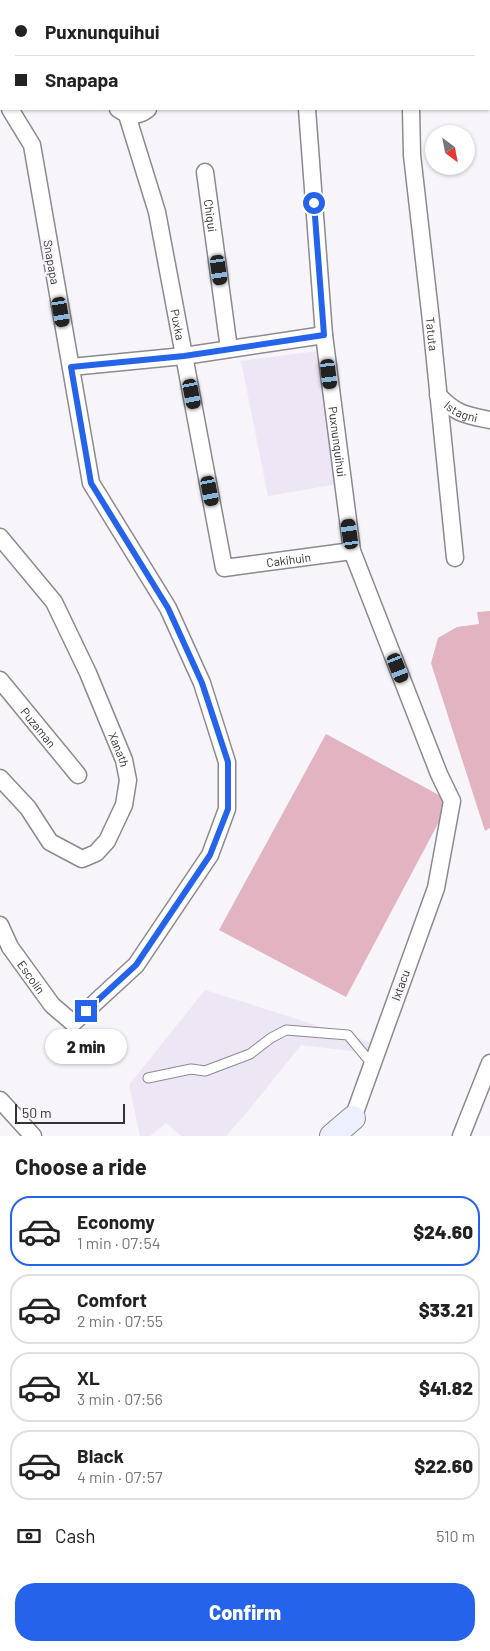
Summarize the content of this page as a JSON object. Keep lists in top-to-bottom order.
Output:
{
  "streets": {
    "street": [
      "Chiqui",
      "Snapapa",
      "Puxka",
      "Tatuta",
      "Istagni",
      "Puxnunquihui",
      "Cakihuin",
      "Puzaman",
      "Xanath",
      "Escolín",
      "Ixtacu"
    ]
  },
  "crossings": [
    ["Snapapa", "Escolín"],
    ["Puxka", "Cakihuin"],
    ["Tatuta", "Istagni"],
    ["Puxnunquihui", "Cakihuin"],
    ["Puxnunquihui", "Ixtacu"]
  ],
  "scale_bar": "50 m",
  "north": "bottom right",
  "page": {
    "banner": ["Puxnunquihui", "Snapapa"],
    "bubble": "2 min",
    "scale": "50 m",
    "heading": "Choose a ride",
    "list": [
      {
        "name": "Economy",
        "note": "1 min · 07:54",
        "value": "$24.60"
      },
      {
        "name": "Comfort",
        "note": "2 min · 07:55",
        "value": "$33.21"
      },
      {
        "name": "XL",
        "note": "3 min · 07:56",
        "value": "$41.82"
      },
      {
        "name": "Black",
        "note": "4 min · 07:57",
        "value": "$22.60"
      }
    ],
    "pay": ["Cash", "510 m"],
    "buttons": "Confirm"
  }
}
